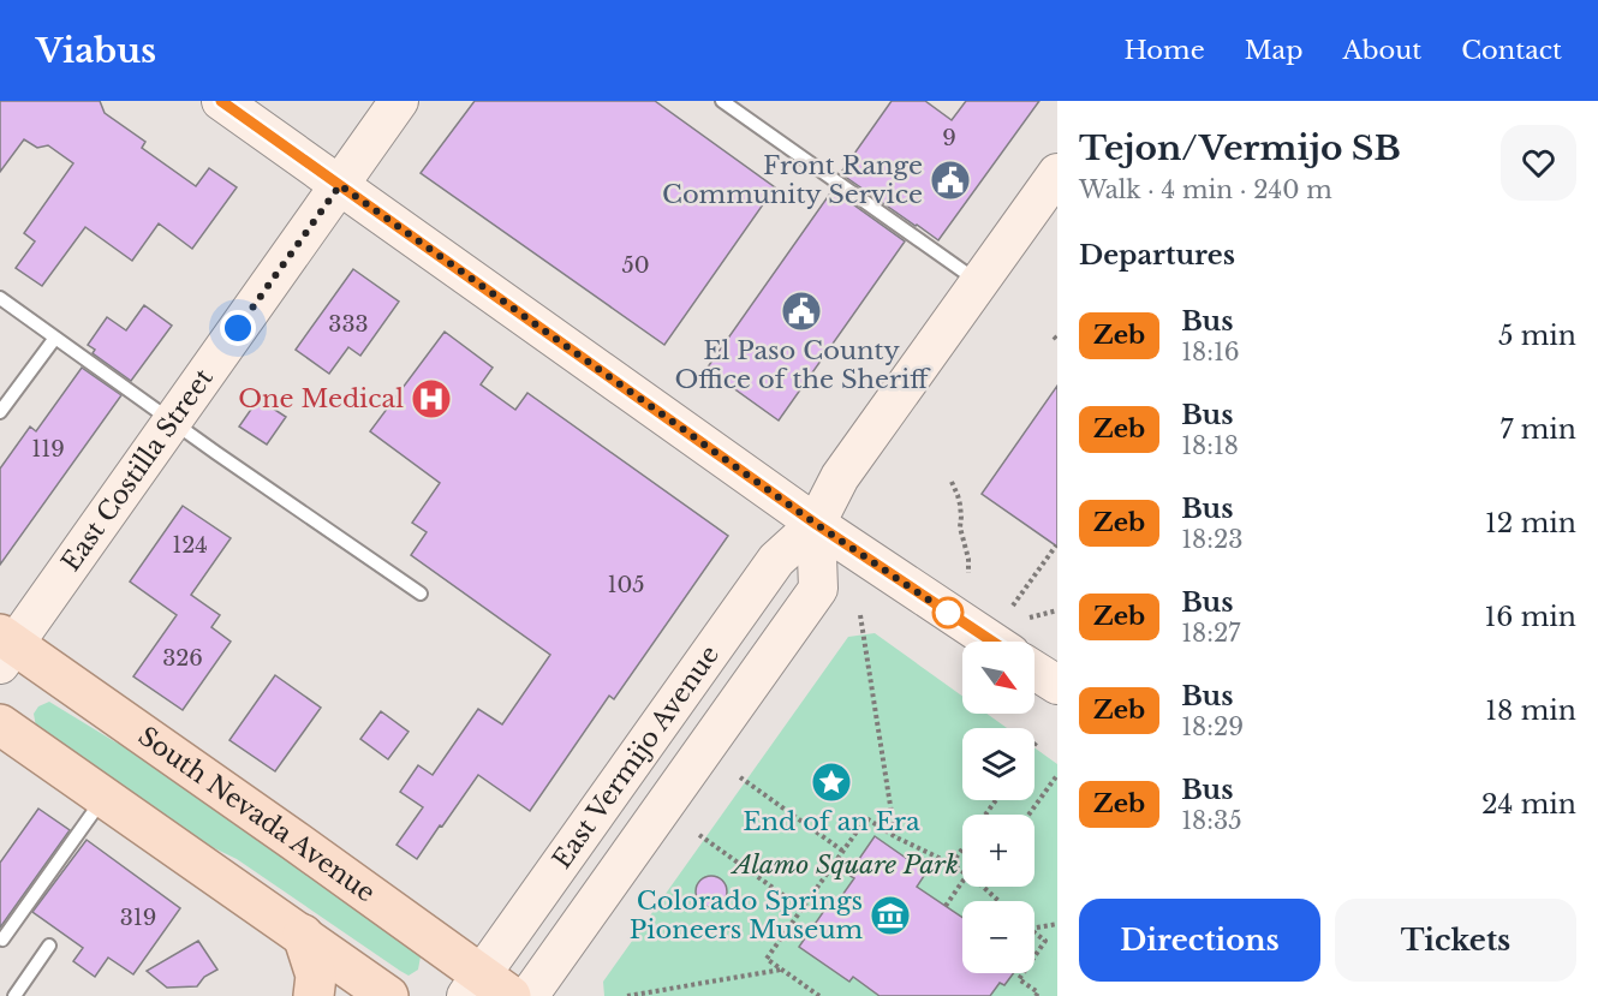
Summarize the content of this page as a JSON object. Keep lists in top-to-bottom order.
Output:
{
  "streets": {
    "main road": ["South Nevada Avenue"],
    "street": ["East Costilla Street", "East Vermijo Avenue"]
  },
  "crossings": [
    ["East Costilla Street", "South Nevada Avenue"],
    ["East Vermijo Avenue", "South Nevada Avenue"]
  ],
  "parks": ["Alamo Square Park"],
  "places": {
    "public building": ["Front Range Community Service", "El Paso County Office of the Sheriff"],
    "hospital": ["One Medical"],
    "place": ["End of an Era"],
    "museum": ["Colorado Springs Pioneers Museum"]
  },
  "lines": ["bus line Zeb"],
  "house_numbers": [
    "9",
    "50",
    "333",
    "119",
    "124",
    "105",
    "326",
    "319"
  ],
  "north": "bottom right",
  "page": {
    "header": "Viabus",
    "nav": [
      "Home",
      "Map",
      "About",
      "Contact"
    ],
    "heading": [
      ["Tejon/Vermijo SB", "Walk · 4 min · 240 m"],
      "Departures"
    ],
    "list": [
      {
        "mark": "Zeb",
        "name": "Bus",
        "note": "18:16",
        "value": "5 min"
      },
      {
        "mark": "Zeb",
        "name": "Bus",
        "note": "18:18",
        "value": "7 min"
      },
      {
        "mark": "Zeb",
        "name": "Bus",
        "note": "18:23",
        "value": "12 min"
      },
      {
        "mark": "Zeb",
        "name": "Bus",
        "note": "18:27",
        "value": "16 min"
      },
      {
        "mark": "Zeb",
        "name": "Bus",
        "note": "18:29",
        "value": "18 min"
      },
      {
        "mark": "Zeb",
        "name": "Bus",
        "note": "18:35",
        "value": "24 min"
      }
    ],
    "map_buttons": ["+", "−"],
    "buttons": ["Directions", "Tickets"]
  }
}
